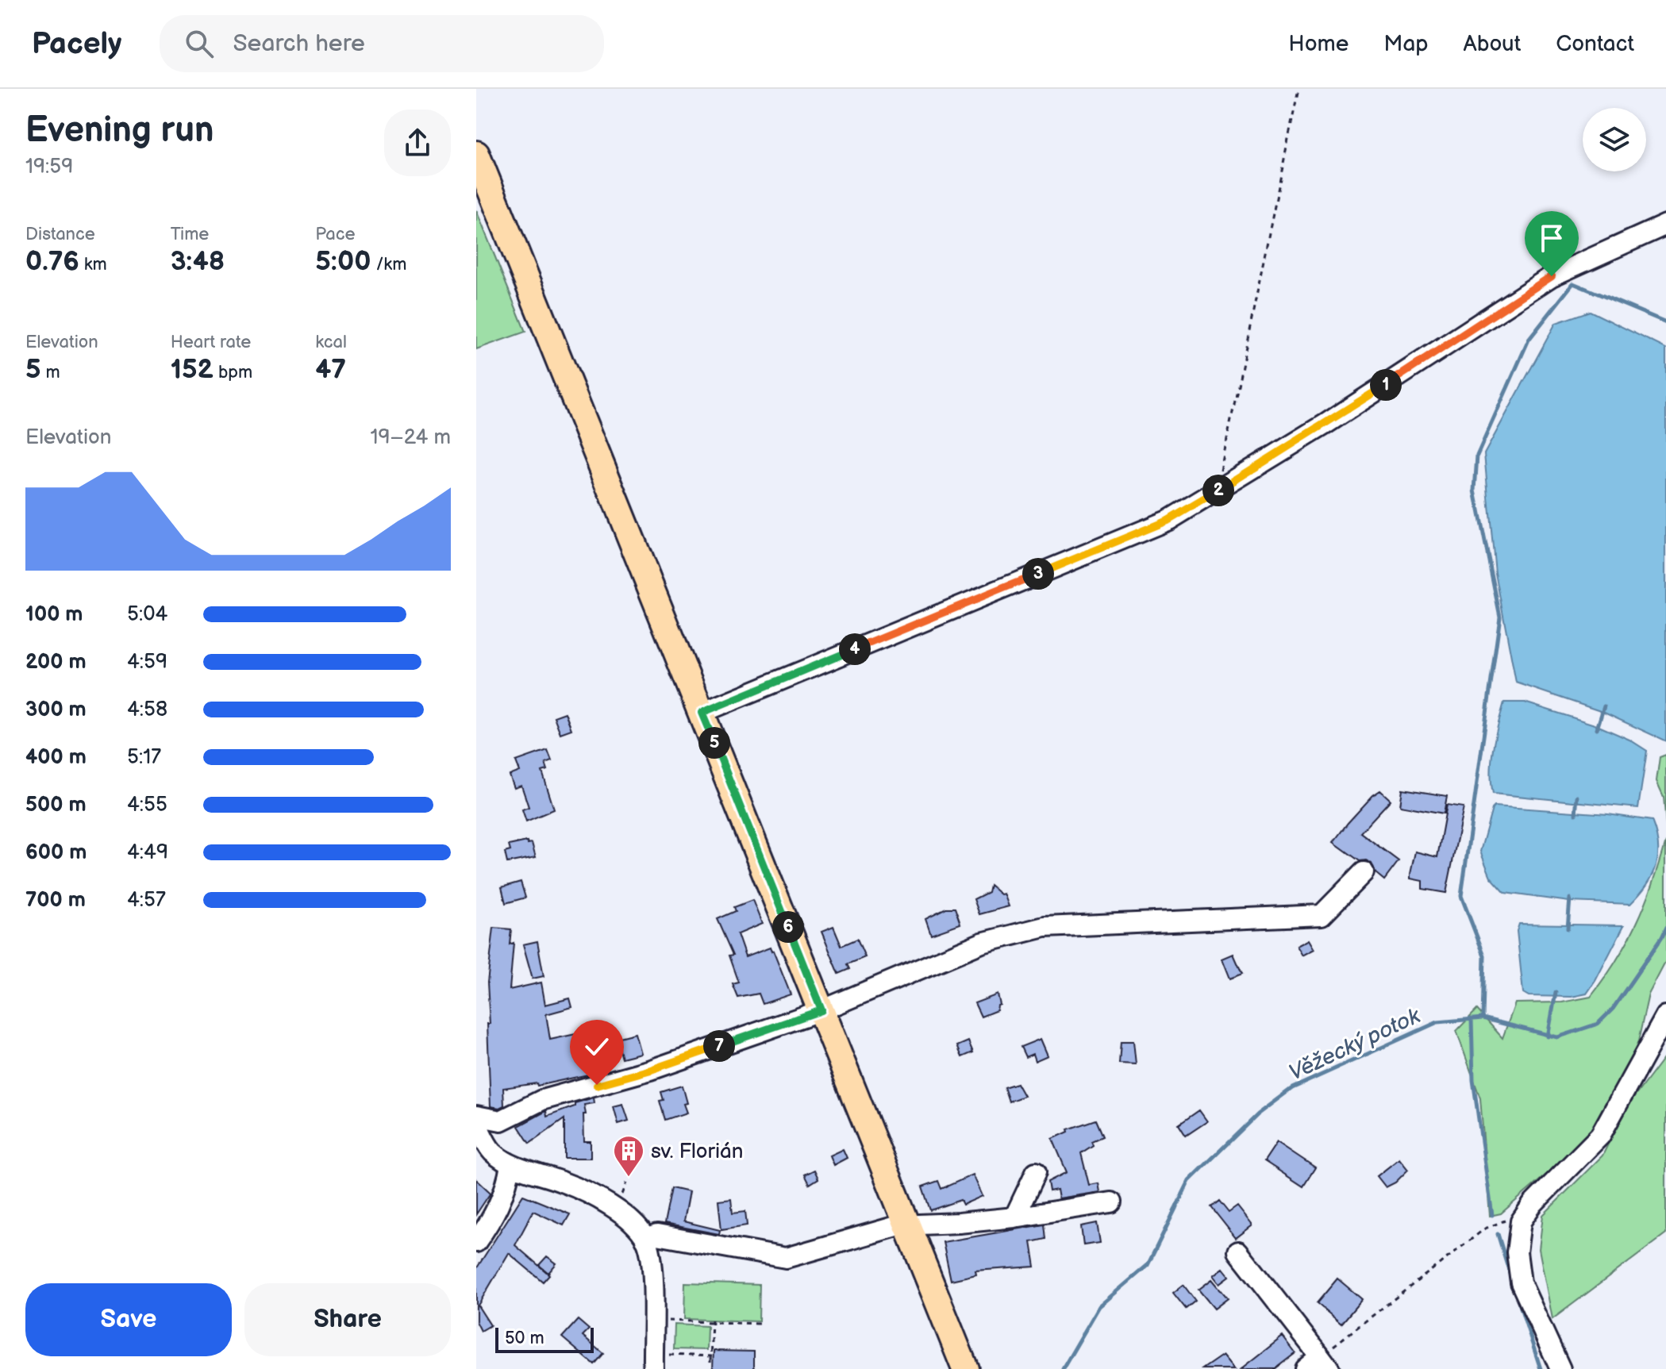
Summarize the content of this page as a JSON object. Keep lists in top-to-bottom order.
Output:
{
  "water": ["Věžecký potok"],
  "places": {
    "building": ["sv. Florián"]
  },
  "scale_bar": "50 m",
  "page": {
    "header": "Pacely",
    "search": "Search here",
    "nav": [
      "Home",
      "Map",
      "About",
      "Contact"
    ],
    "heading": ["Evening run", "19:59"],
    "stats": [
      ["Distance", "0.76 km"],
      ["Time", "3:48"],
      ["Pace", "5:00 /km"],
      ["Elevation", "5 m"],
      ["Heart rate", "152 bpm"],
      ["kcal", "47"]
    ],
    "pins": [
      "1",
      "2",
      "3",
      "4",
      "5",
      "6",
      "7"
    ],
    "chart": ["Elevation", "19–24 m"],
    "list": [
      {
        "name": "100 m",
        "note": "5:04"
      },
      {
        "name": "200 m",
        "note": "4:59"
      },
      {
        "name": "300 m",
        "note": "4:58"
      },
      {
        "name": "400 m",
        "note": "5:17"
      },
      {
        "name": "500 m",
        "note": "4:55"
      },
      {
        "name": "600 m",
        "note": "4:49"
      },
      {
        "name": "700 m",
        "note": "4:57"
      }
    ],
    "buttons": ["Save", "Share"],
    "scale": "50 m"
  }
}
